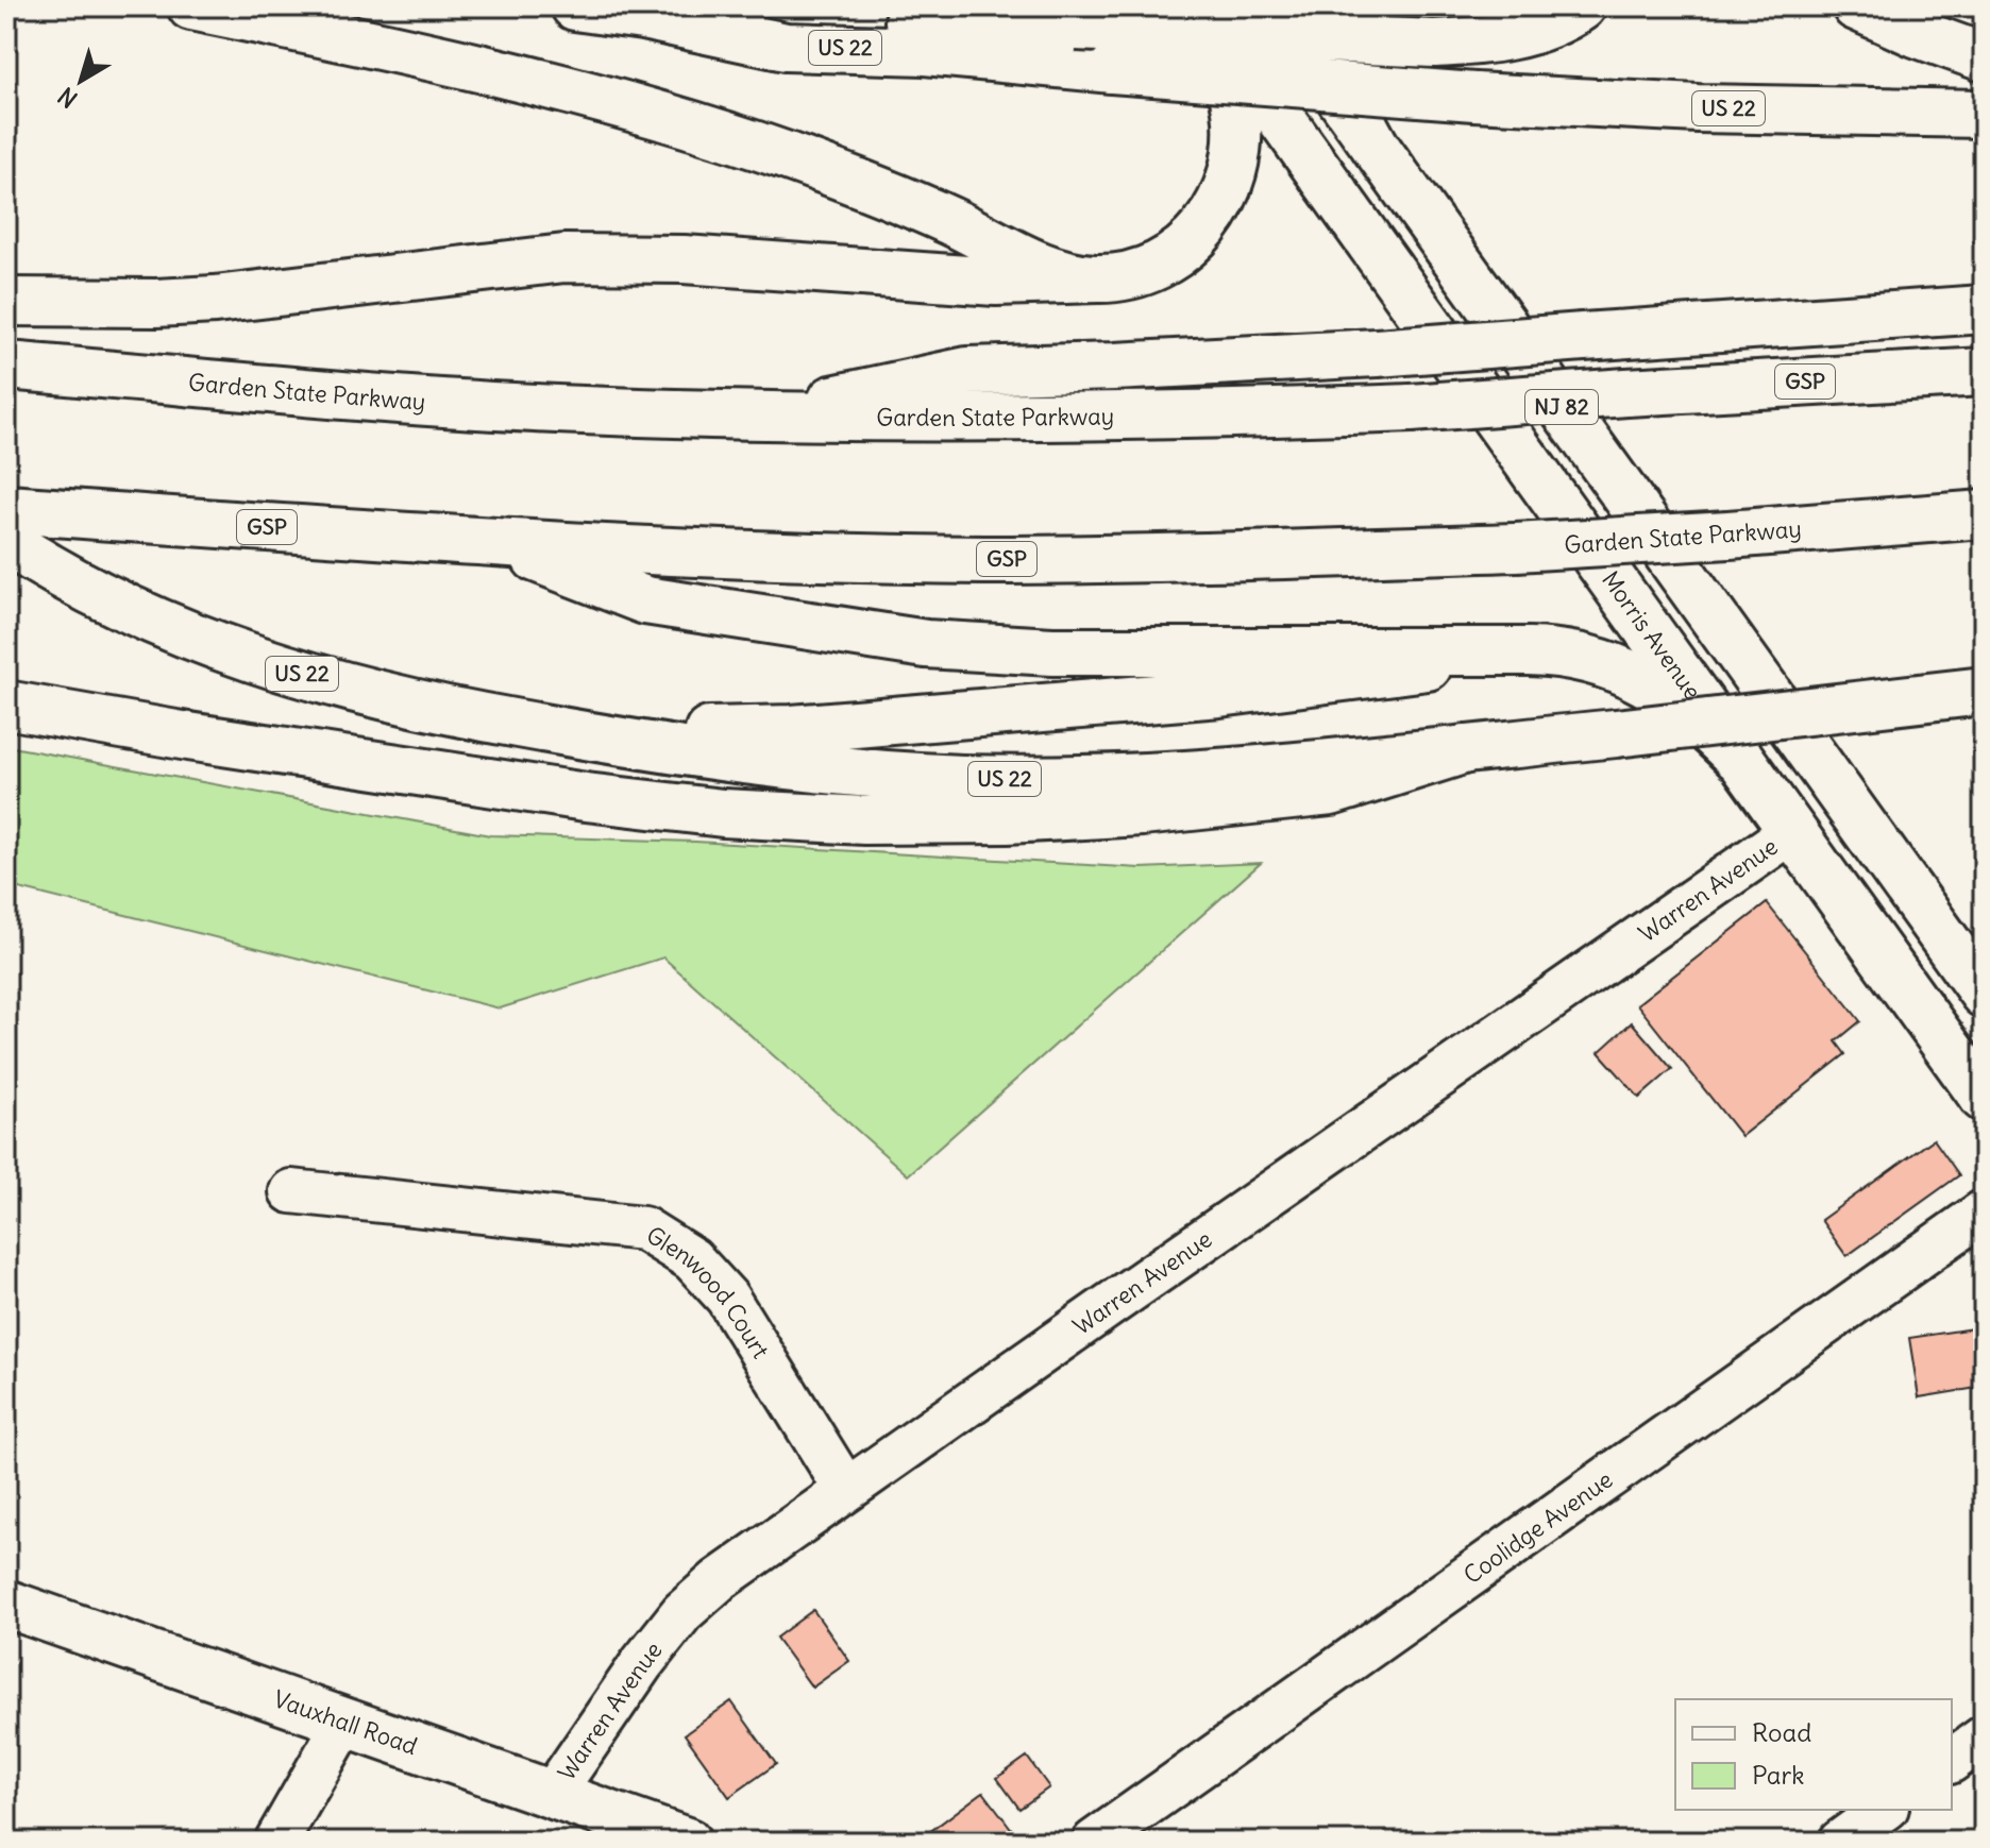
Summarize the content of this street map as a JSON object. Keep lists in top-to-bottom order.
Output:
{
  "streets": {
    "main road": [
      "US 22",
      "GSP",
      "Garden State Parkway",
      "NJ 82",
      "Morris Avenue",
      "Vauxhall Road"
    ],
    "street": ["Warren Avenue", "Glenwood Court", "Coolidge Avenue"]
  },
  "crossings": [
    ["US 22", "Garden State Parkway"],
    ["Morris Avenue", "Warren Avenue"],
    ["Warren Avenue", "Glenwood Court"],
    ["Warren Avenue", "Vauxhall Road"]
  ],
  "legend": ["Road", "Park"],
  "north": "bottom left"
}
